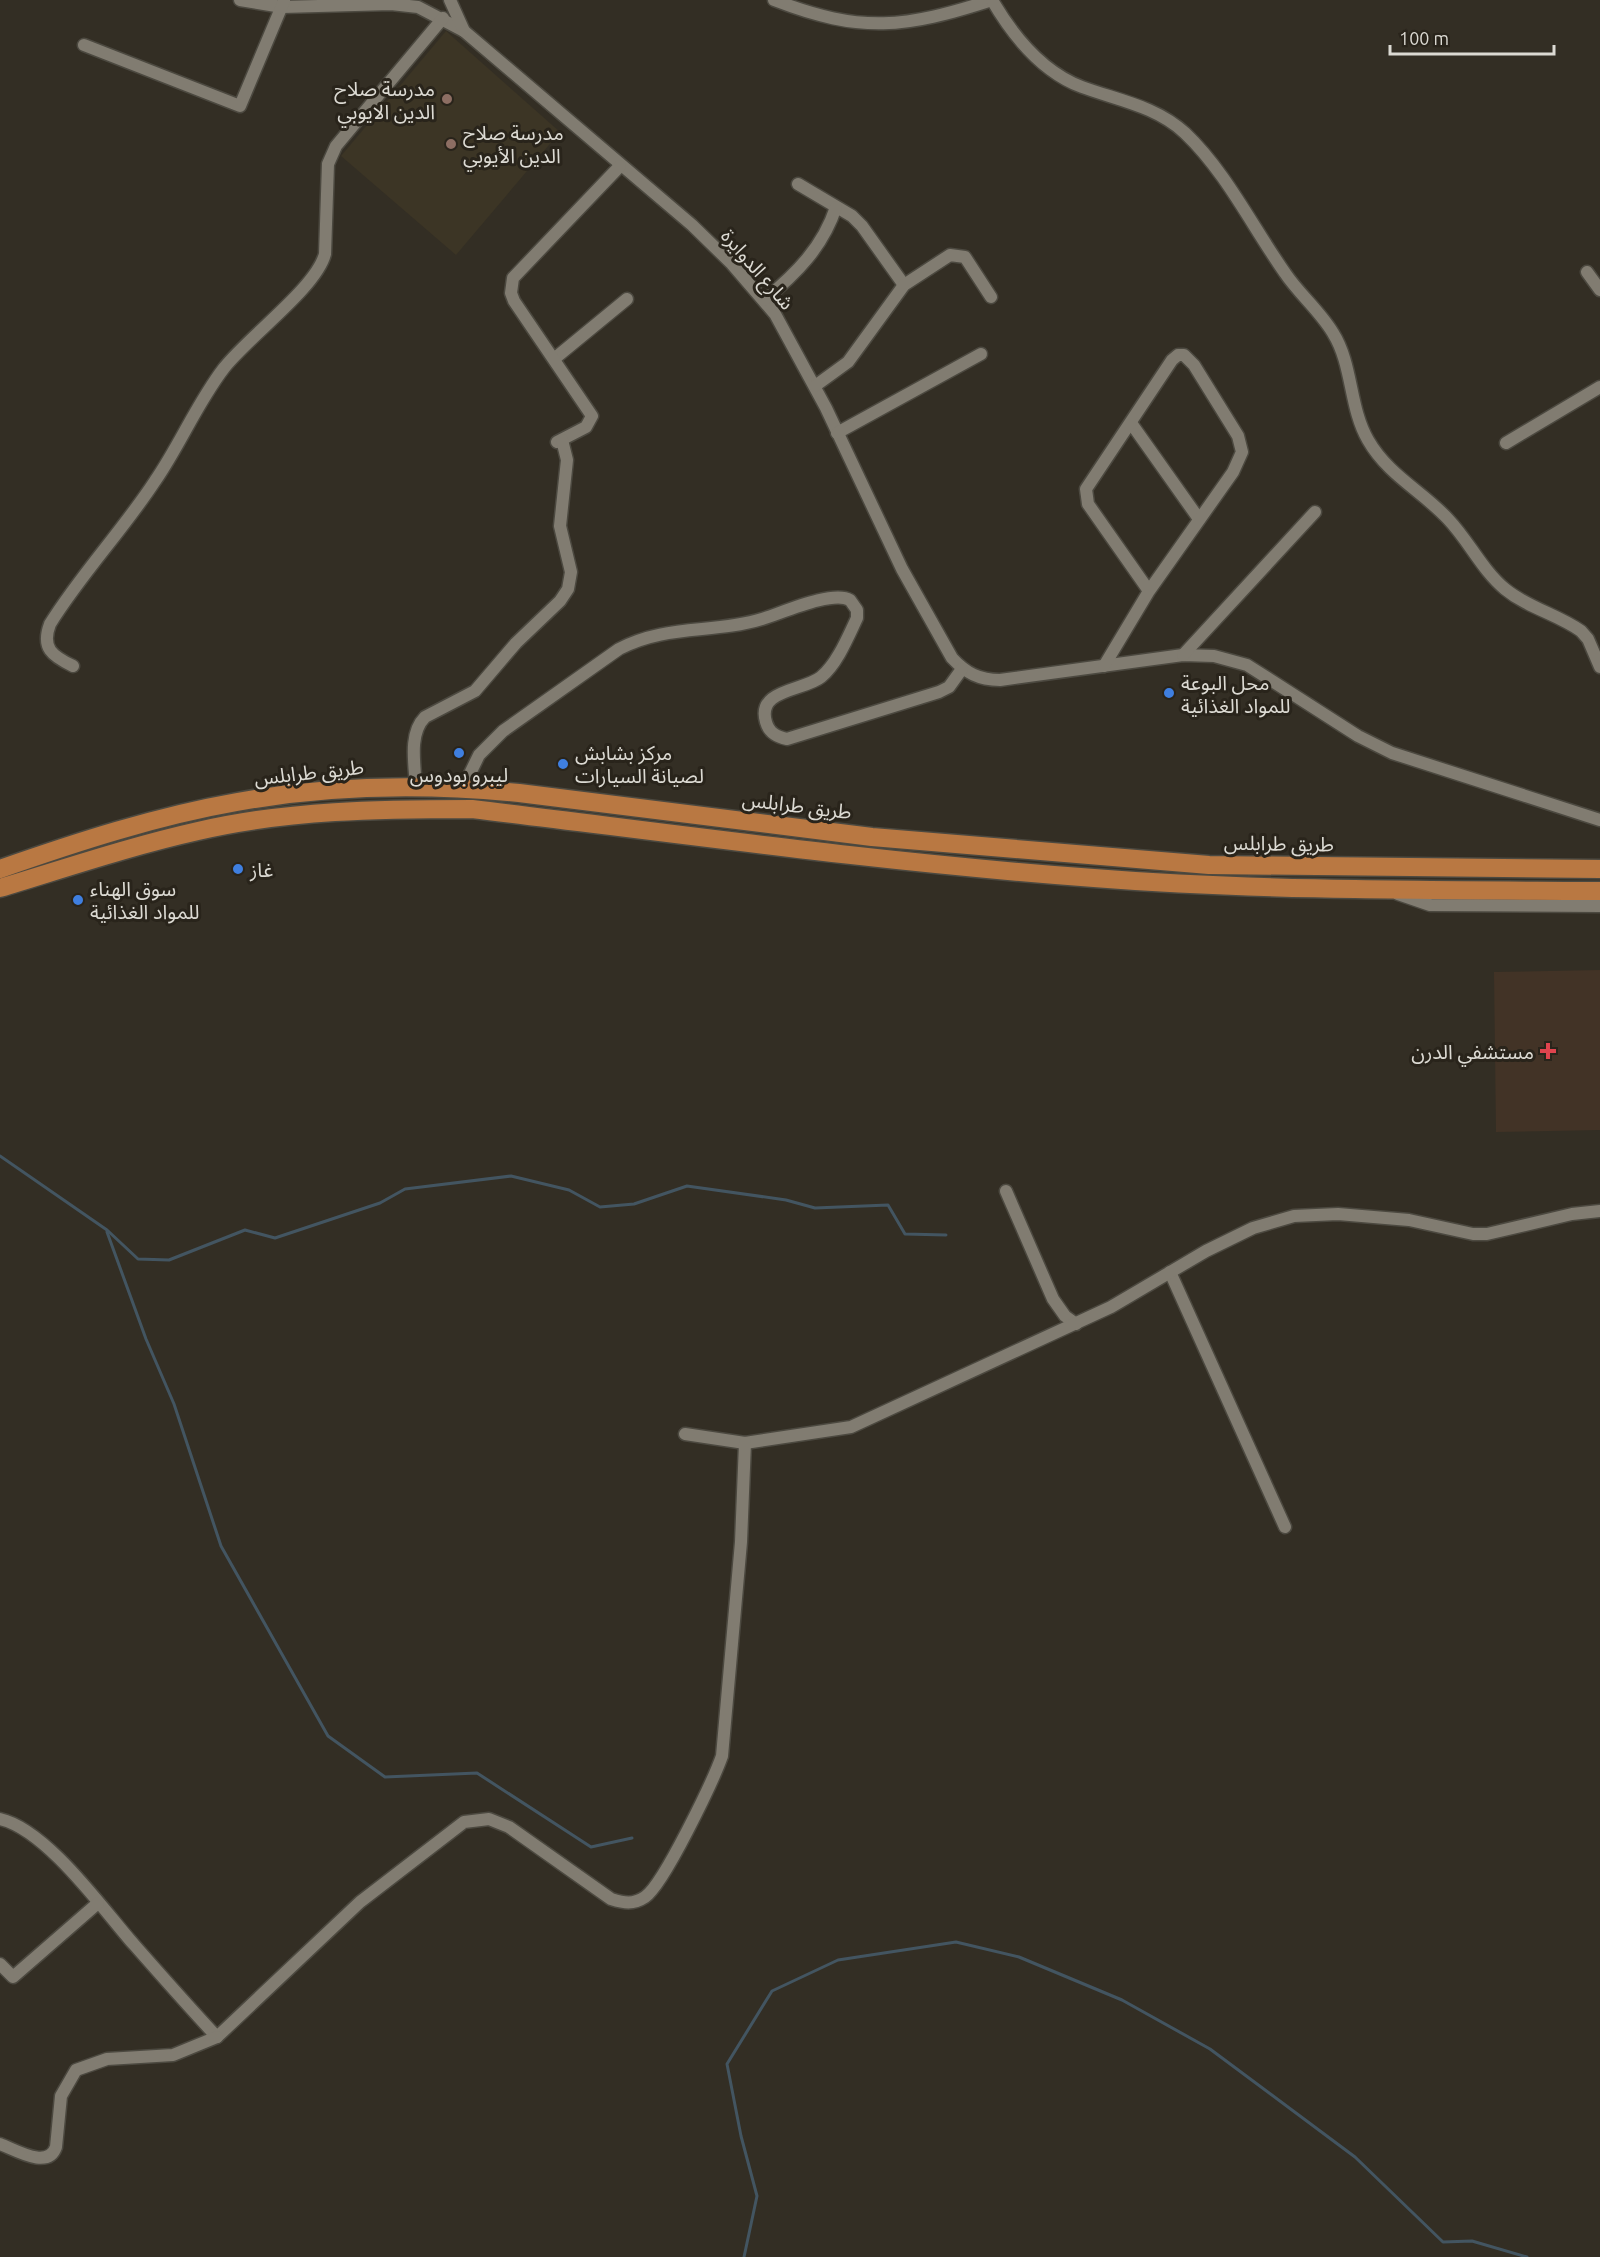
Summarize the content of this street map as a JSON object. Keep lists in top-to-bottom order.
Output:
{
  "streets": {
    "highway": ["طريق طرابلس"],
    "street": ["شارع الدوايرة"]
  },
  "places": {
    "other": [
      "مدرسة صلاح الدين الايوبي",
      "مدرسة صلاح الدين الأيوبي",
      "محل البوعة للمواد الغذائية",
      "ليبرو بودوس",
      "مركز بشابش لصيانة السيارات",
      "غاز",
      "سوق الهناء للمواد الغذائية"
    ],
    "health": ["مستشفي الدرن"]
  },
  "scale_bar": "100 m"
}
